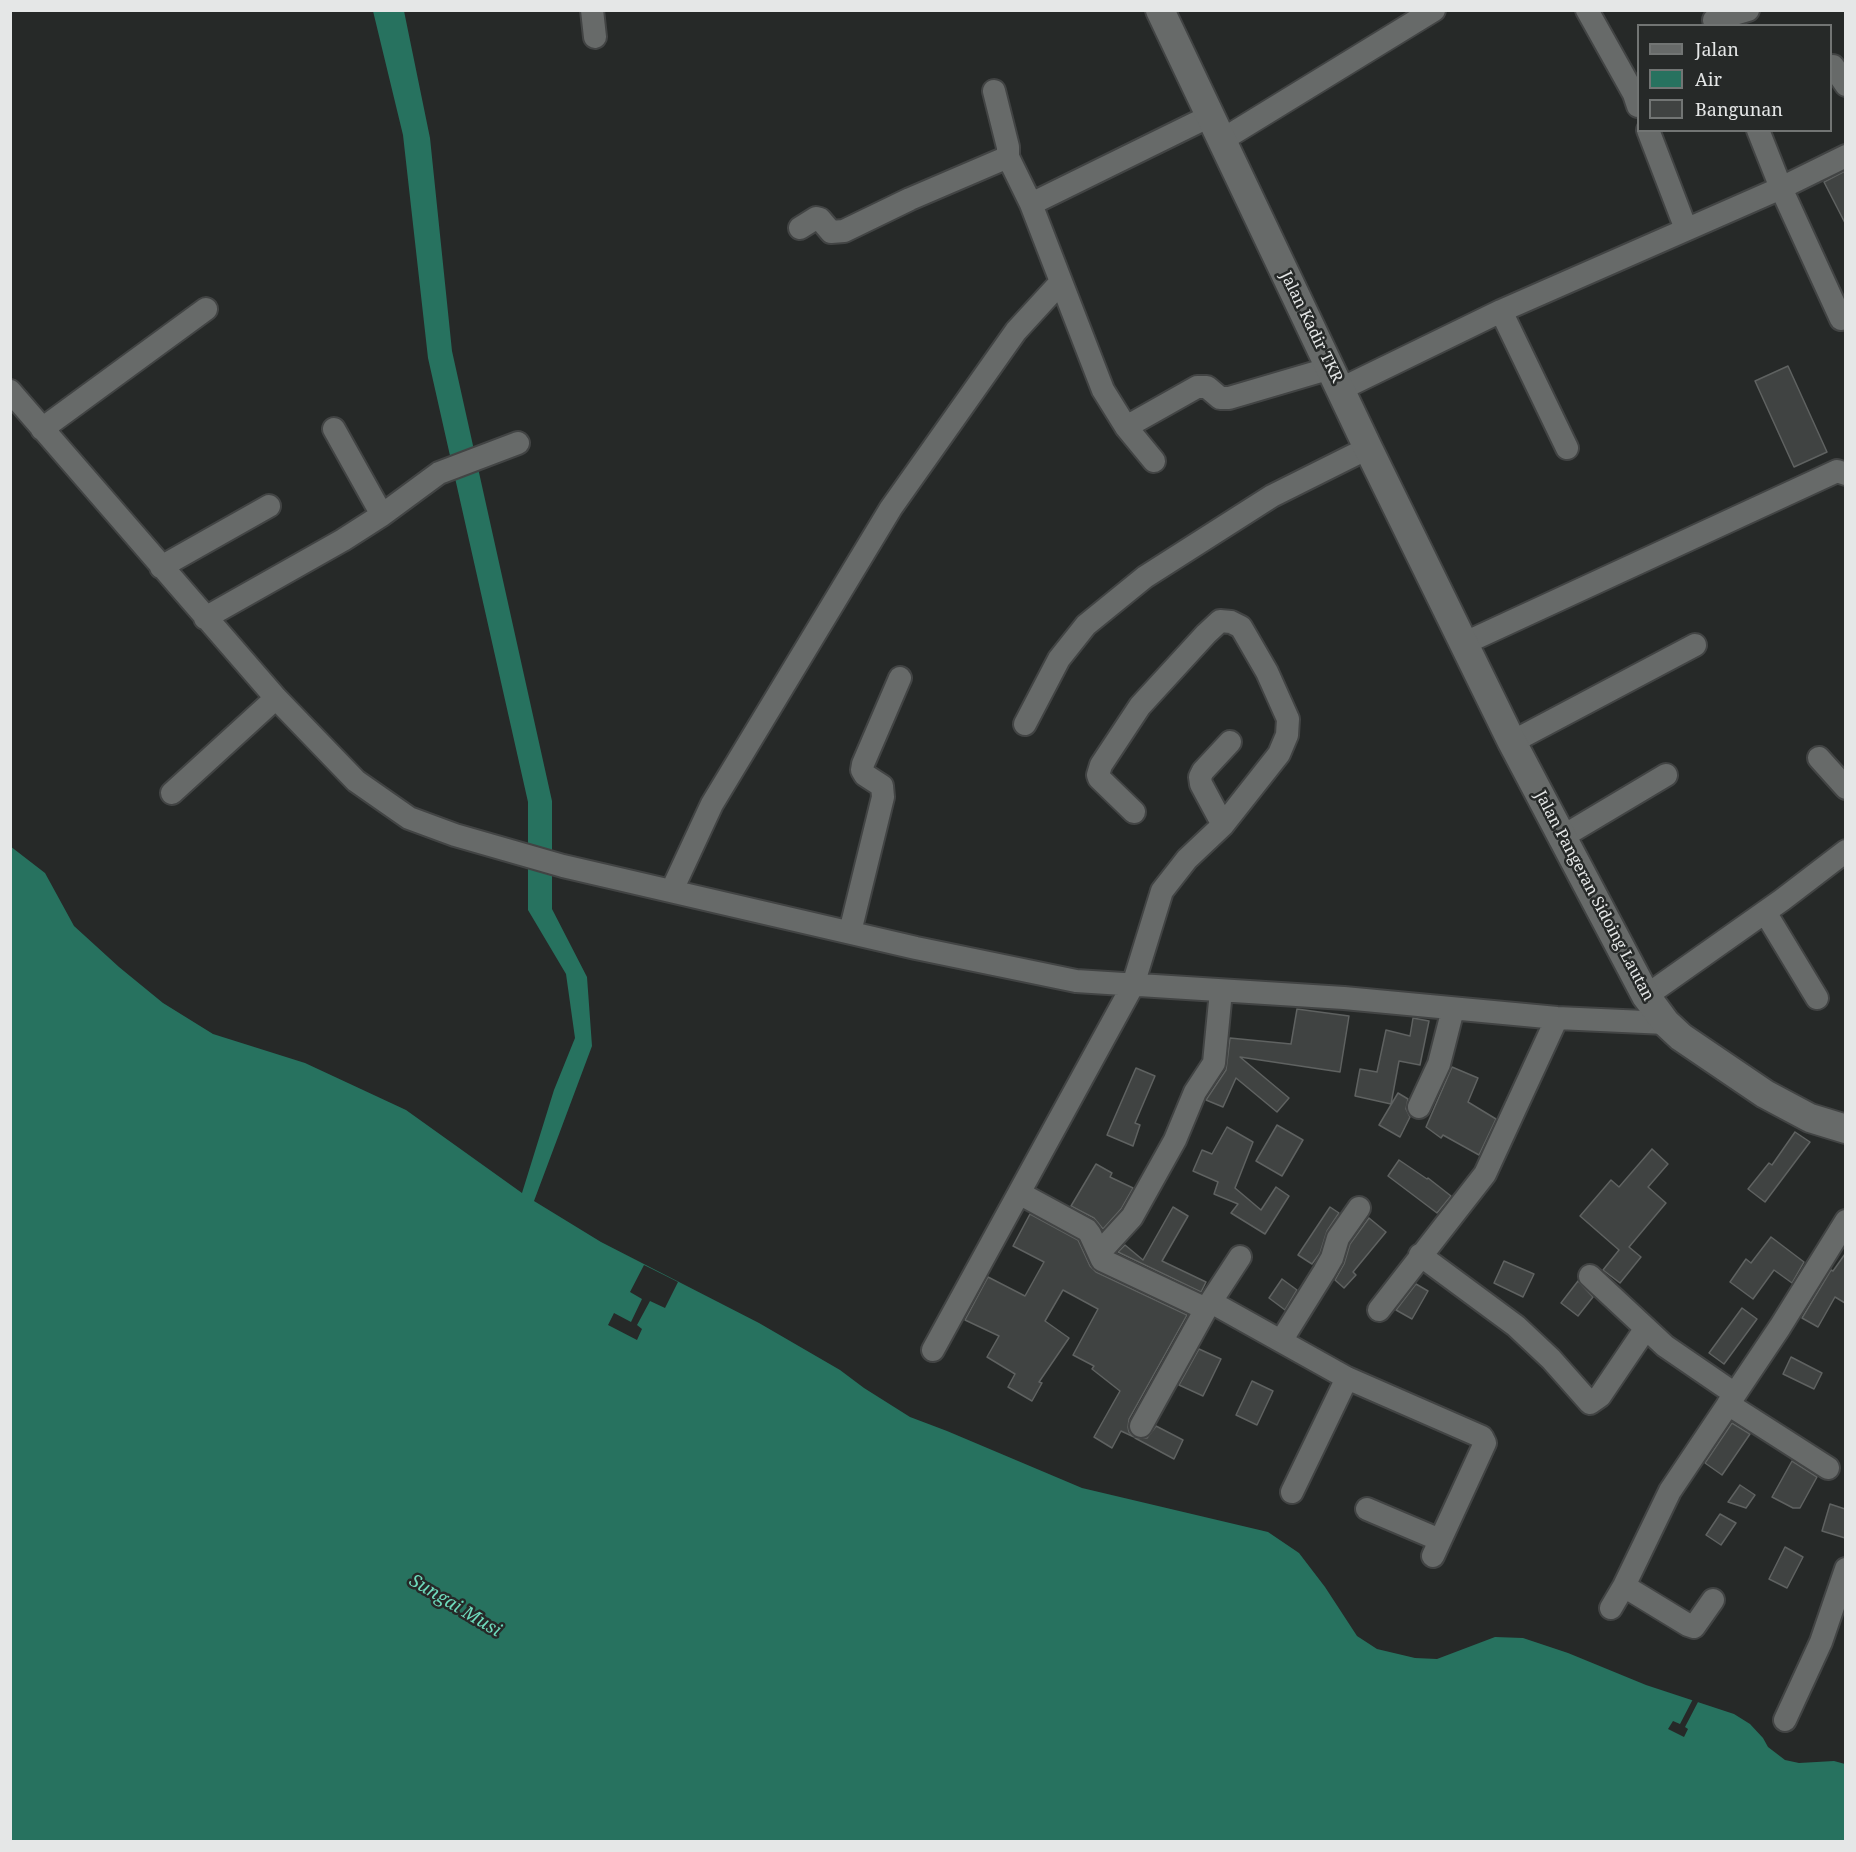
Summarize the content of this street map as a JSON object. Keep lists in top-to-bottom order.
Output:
{
  "streets": {
    "street": ["Jalan Kadir TKR", "Jalan Pangeran Sidoing Lautan"]
  },
  "crossings": [
    ["Jalan Kadir TKR", "Jalan Pangeran Sidoing Lautan"]
  ],
  "water": ["Sungai Musi"],
  "legend": ["Jalan", "Air", "Bangunan"]
}
